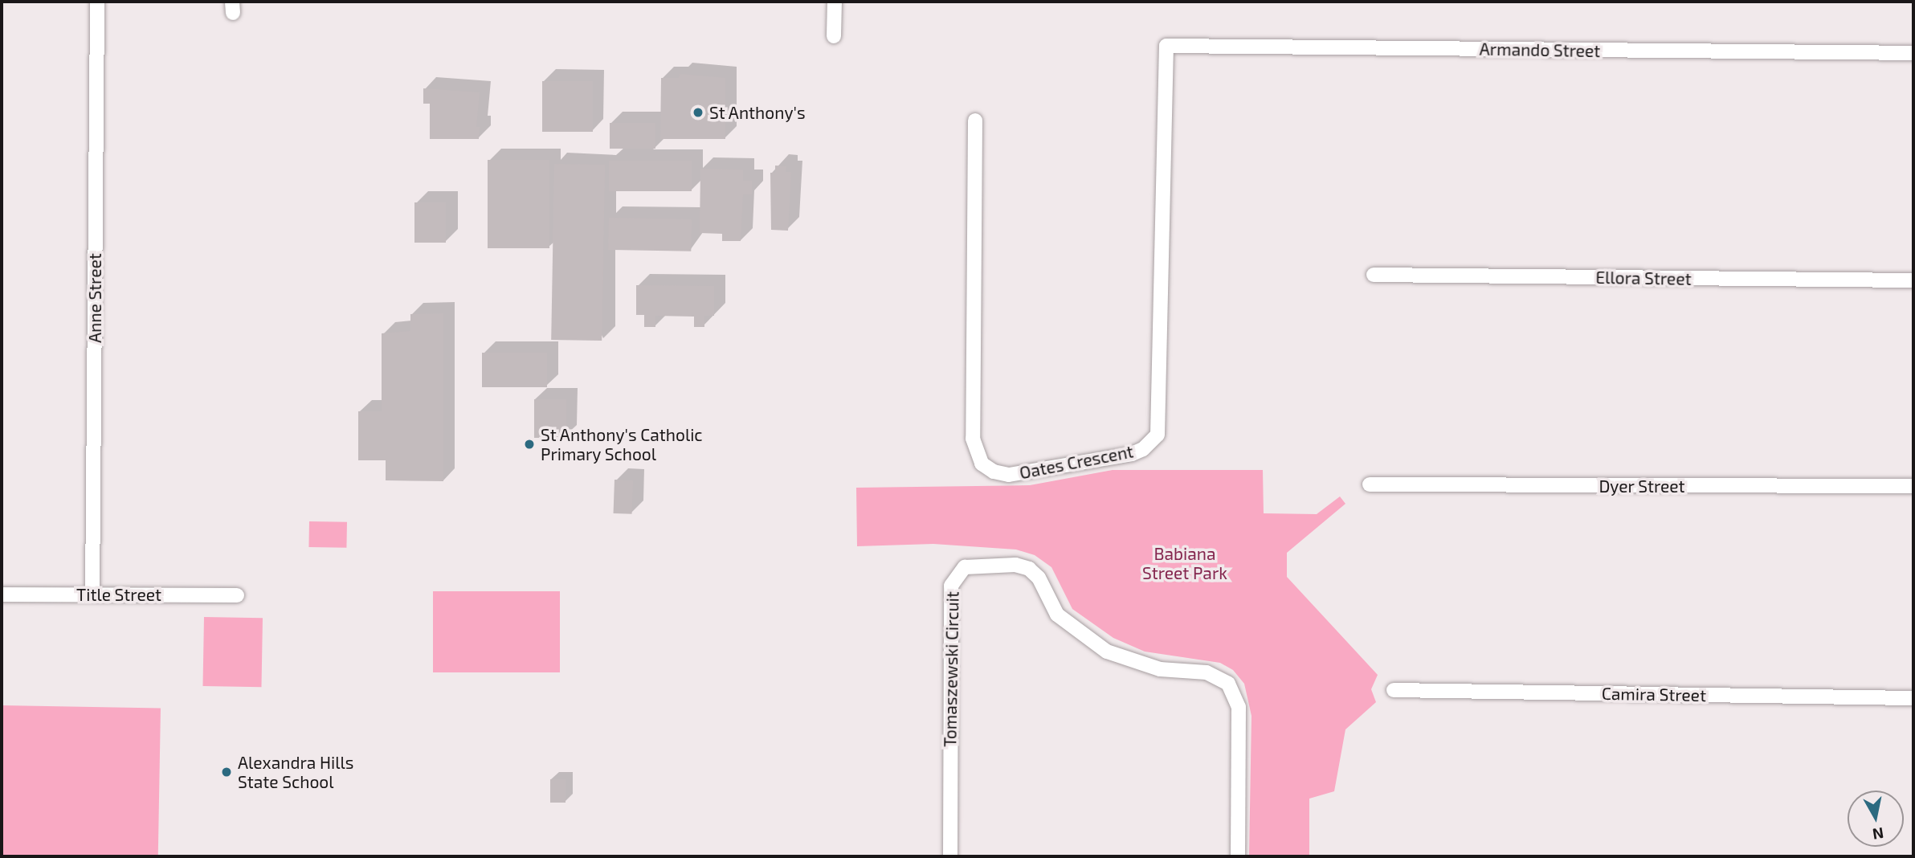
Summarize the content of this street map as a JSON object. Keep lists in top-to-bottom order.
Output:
{
  "streets": {
    "street": [
      "Armando Street",
      "Ellora Street",
      "Anne Street",
      "Oates Crescent",
      "Dyer Street",
      "Title Street",
      "Tomaszewski Circuit",
      "Camira Street"
    ]
  },
  "crossings": [
    ["Armando Street", "Oates Crescent"],
    ["Anne Street", "Title Street"]
  ],
  "parks": ["Babiana Street Park"],
  "places": ["St Anthony's", "St Anthony's Catholic Primary School", "Alexandra Hills State School"],
  "north": "bottom"
}
